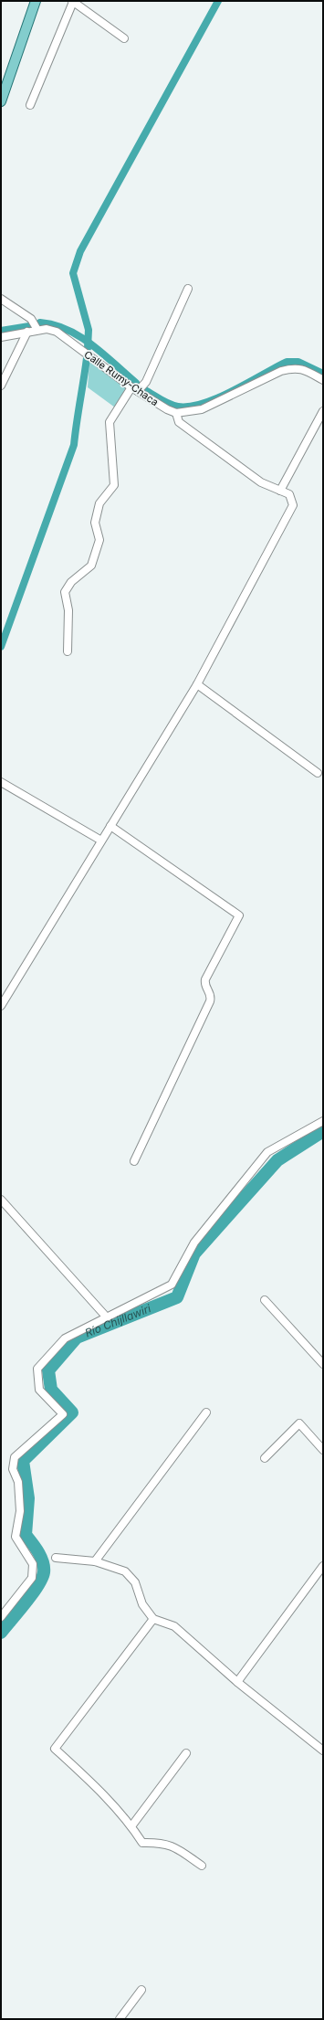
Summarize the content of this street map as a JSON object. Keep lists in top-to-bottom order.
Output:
{
  "streets": {
    "street": ["Calle Rumy-Chaca"]
  },
  "water": ["Río Chijllawiri"]
}
